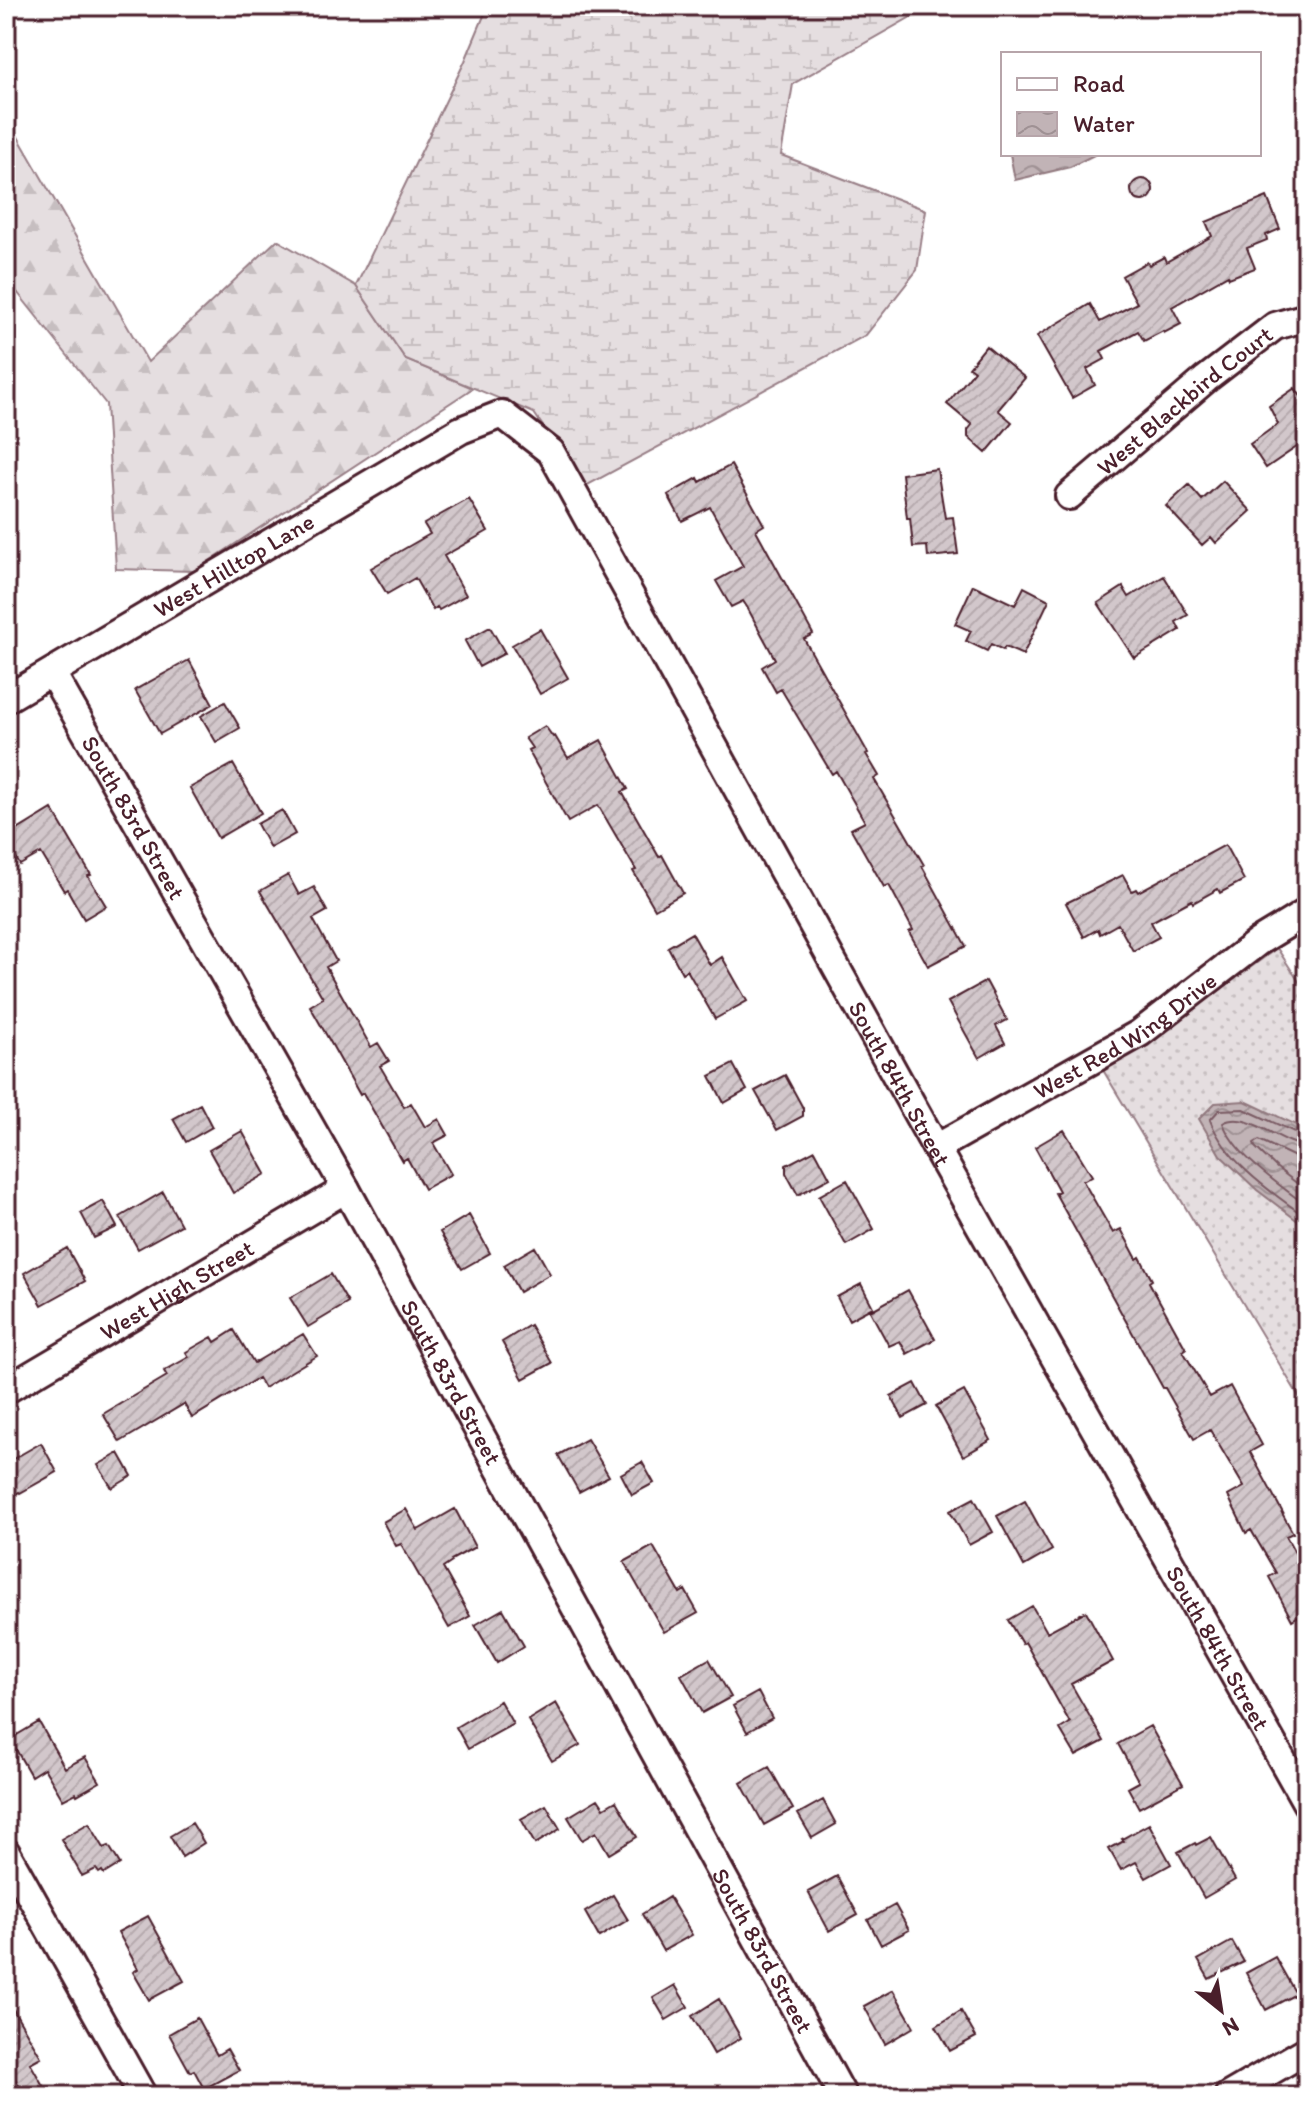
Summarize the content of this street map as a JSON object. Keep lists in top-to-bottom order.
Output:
{
  "streets": {
    "street": [
      "West Blackbird Court",
      "West Hilltop Lane",
      "South 83rd Street",
      "West Red Wing Drive",
      "South 84th Street",
      "West High Street"
    ]
  },
  "crossings": [
    ["West Hilltop Lane", "South 83rd Street"],
    ["West Hilltop Lane", "South 84th Street"],
    ["South 83rd Street", "West High Street"],
    ["West Red Wing Drive", "South 84th Street"]
  ],
  "legend": ["Road", "Water"],
  "north": "bottom right"
}
